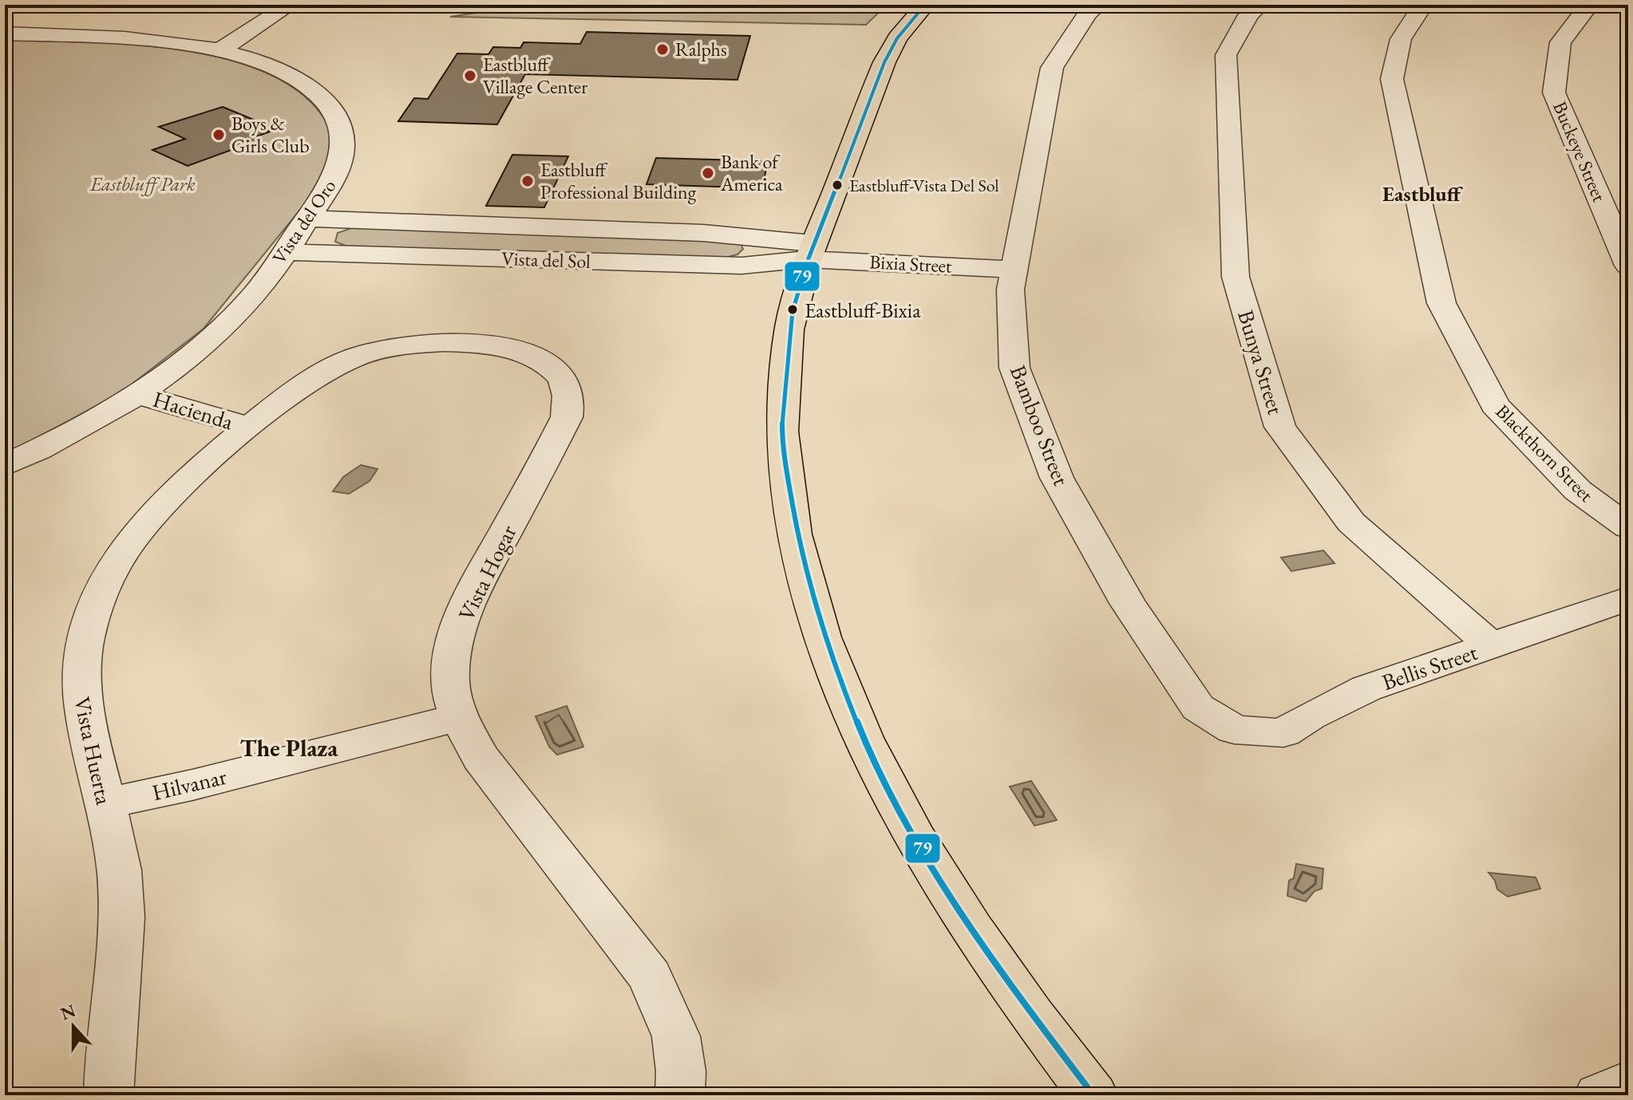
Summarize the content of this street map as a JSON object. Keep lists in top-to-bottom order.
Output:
{
  "streets": {
    "street": [
      "Buckeye Street",
      "Vista del Oro",
      "Vista del Sol",
      "Bixia Street",
      "Bunya Street",
      "Hacienda",
      "Bamboo Street",
      "Blackthorn Street",
      "Vista Hogar",
      "Bellis Street",
      "Vista Huerta",
      "Hilvanar"
    ]
  },
  "crossings": [
    ["Vista del Oro", "Vista del Sol"],
    ["Vista del Oro", "Hacienda"],
    ["Vista del Sol", "Bixia Street"],
    ["Bixia Street", "Bamboo Street"],
    ["Bunya Street", "Bellis Street"],
    ["Hacienda", "Vista Huerta"],
    ["Bamboo Street", "Bellis Street"],
    ["Vista Hogar", "Vista Huerta"],
    ["Vista Hogar", "Hilvanar"],
    ["Vista Huerta", "Hilvanar"]
  ],
  "districts": ["Eastbluff", "The Plaza"],
  "parks": ["Eastbluff Park"],
  "places": [
    "Ralphs",
    "Eastbluff Village Center",
    "Boys & Girls Club",
    "Bank of America",
    "Eastbluff Professional Building",
    "Eastbluff-Vista Del Sol",
    "Eastbluff-Bixia"
  ],
  "lines": ["transit line 79"],
  "north": "top"
}
